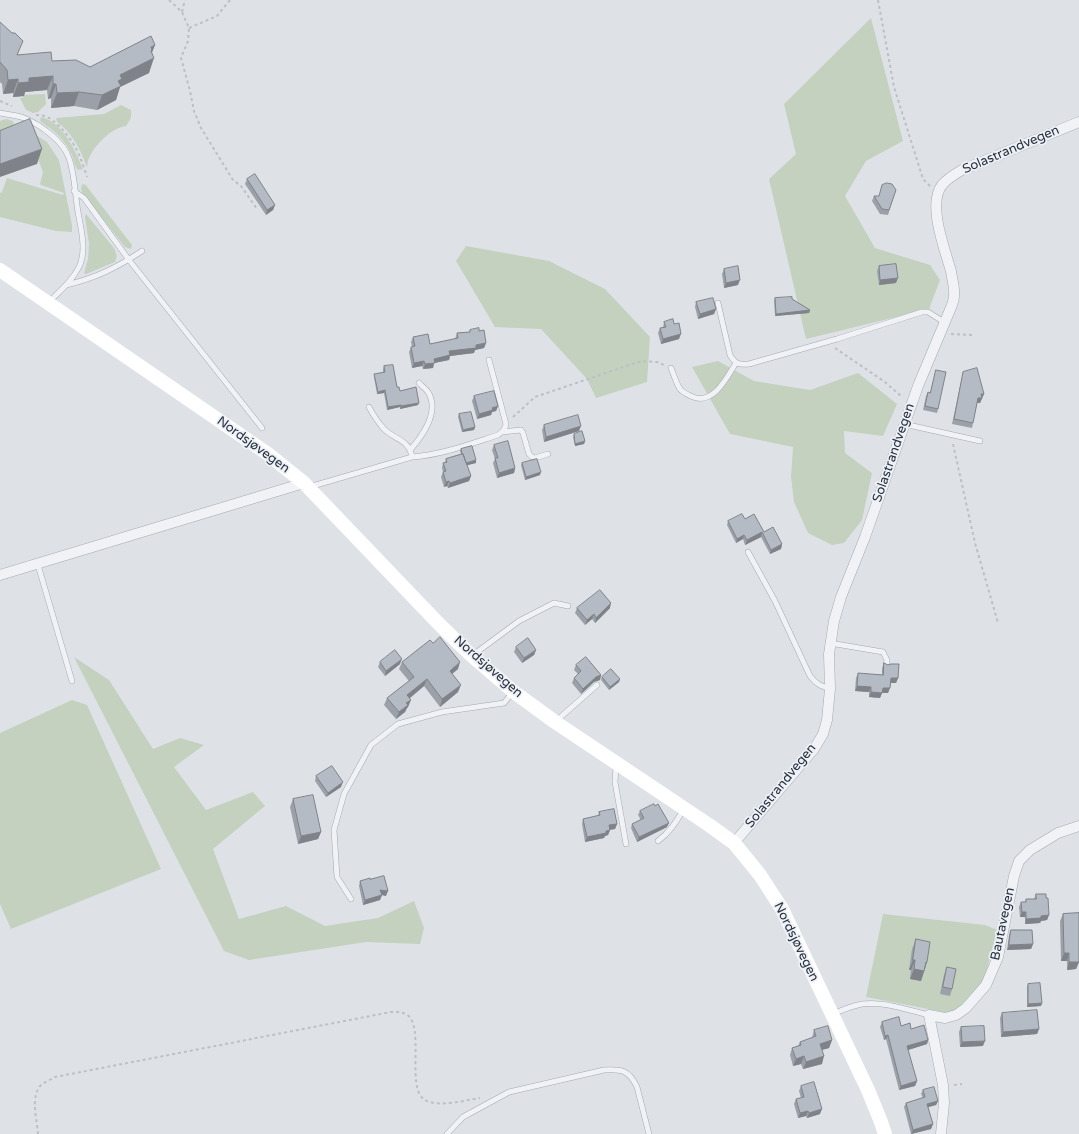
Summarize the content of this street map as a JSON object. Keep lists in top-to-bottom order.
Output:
{
  "streets": {
    "street": ["Solastrandvegen", "Nordsjøvegen", "Bautavegen"]
  },
  "crossings": [
    ["Solastrandvegen", "Nordsjøvegen"]
  ]
}
